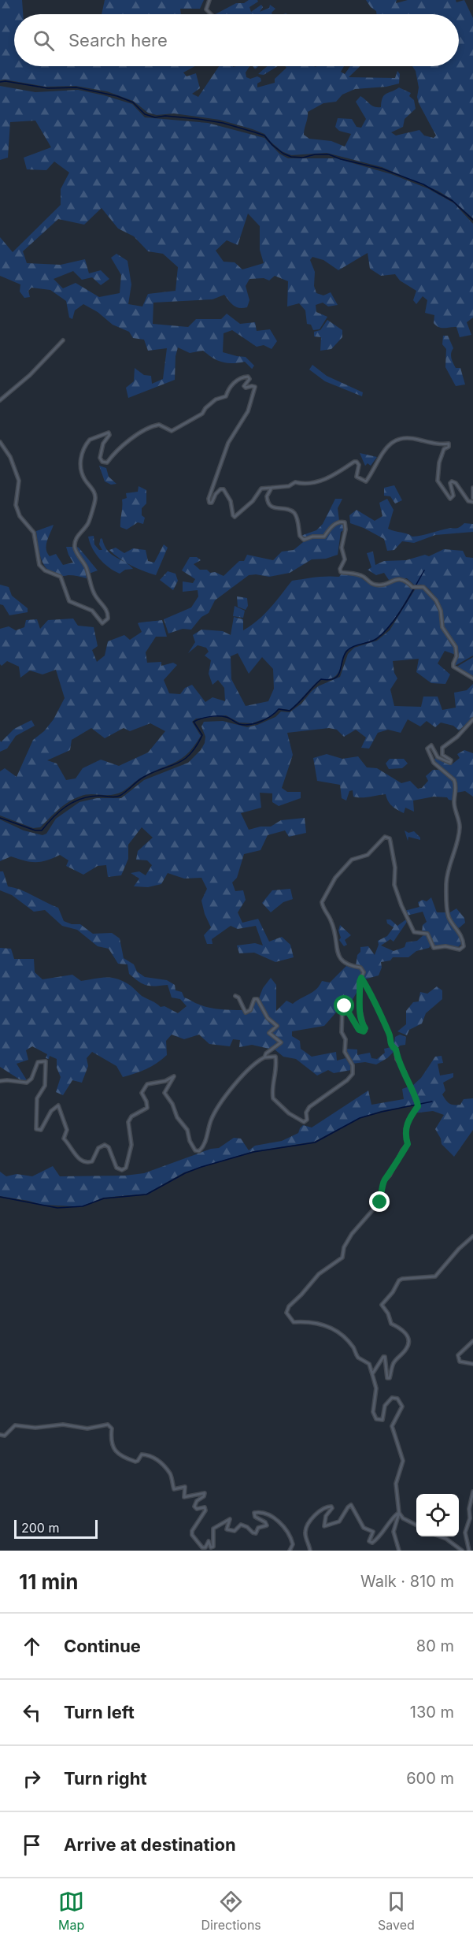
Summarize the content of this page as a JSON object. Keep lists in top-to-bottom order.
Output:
{
  "scale_bar": "200 m",
  "page": {
    "search": "Search here",
    "scale": "200 m",
    "heading": ["11 min", "Walk · 810 m"],
    "list": [
      ["Continue", "80 m"],
      ["Turn left", "130 m"],
      ["Turn right", "600 m"],
      "Arrive at destination"
    ],
    "nav": ["Map", "Directions", "Saved"]
  }
}
